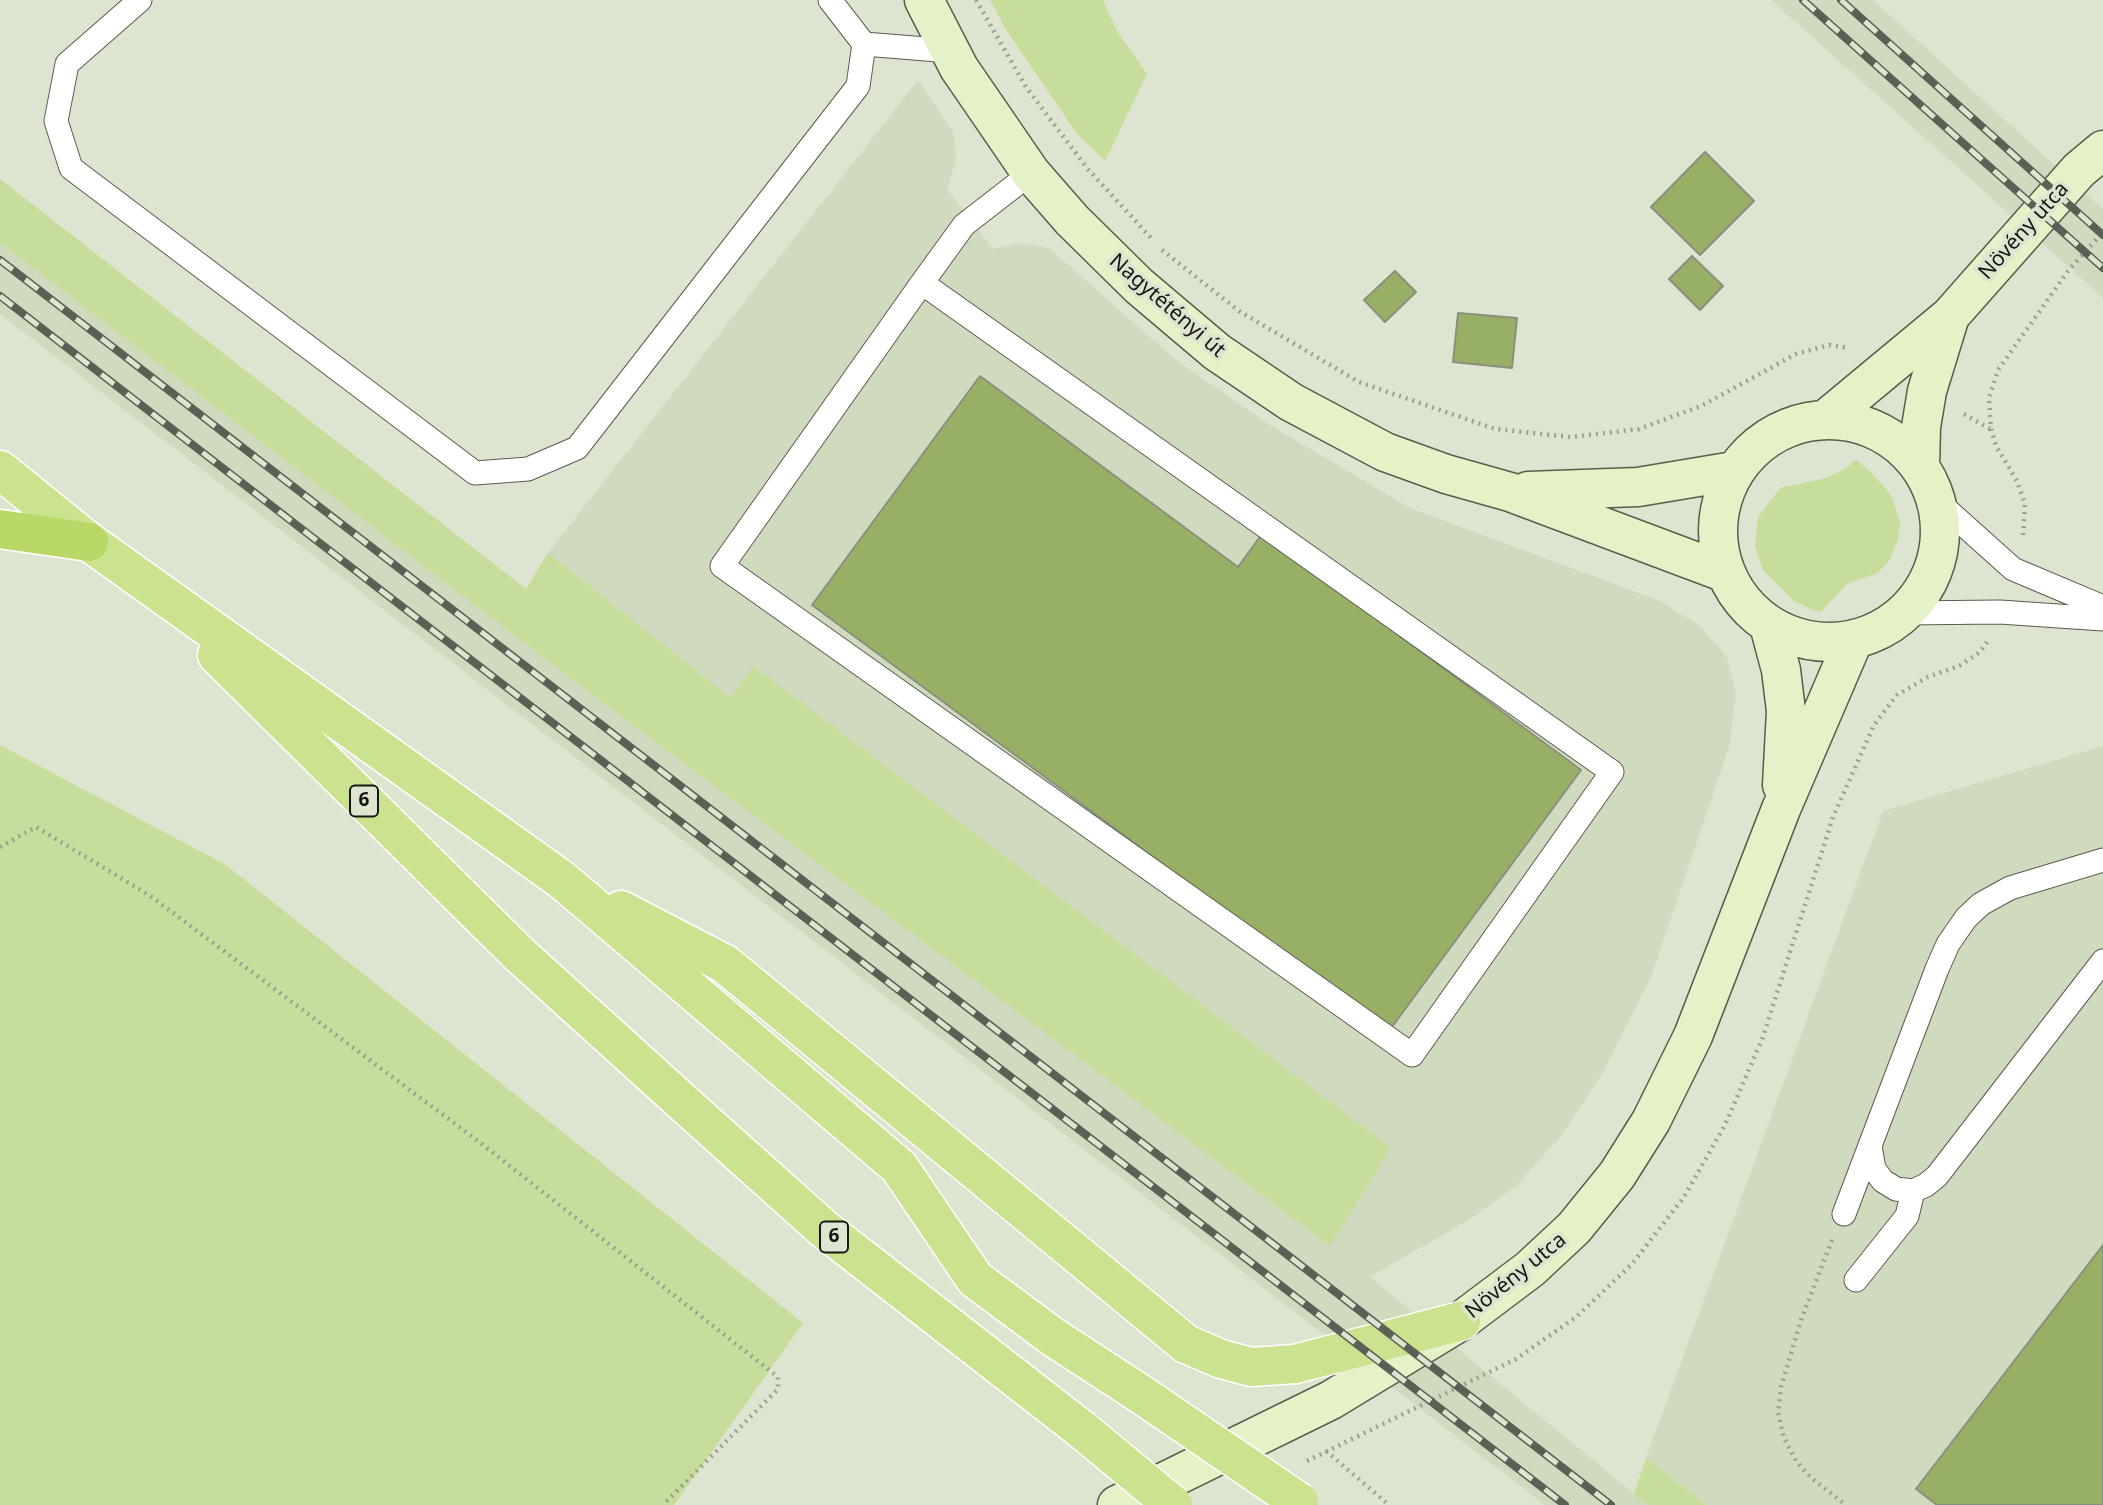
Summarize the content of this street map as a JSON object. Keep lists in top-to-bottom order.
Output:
{
  "streets": {
    "main road": ["Növény utca", "Nagytétényi út", "6"]
  },
  "crossings": [
    ["Növény utca", "Nagytétényi út"]
  ]
}
